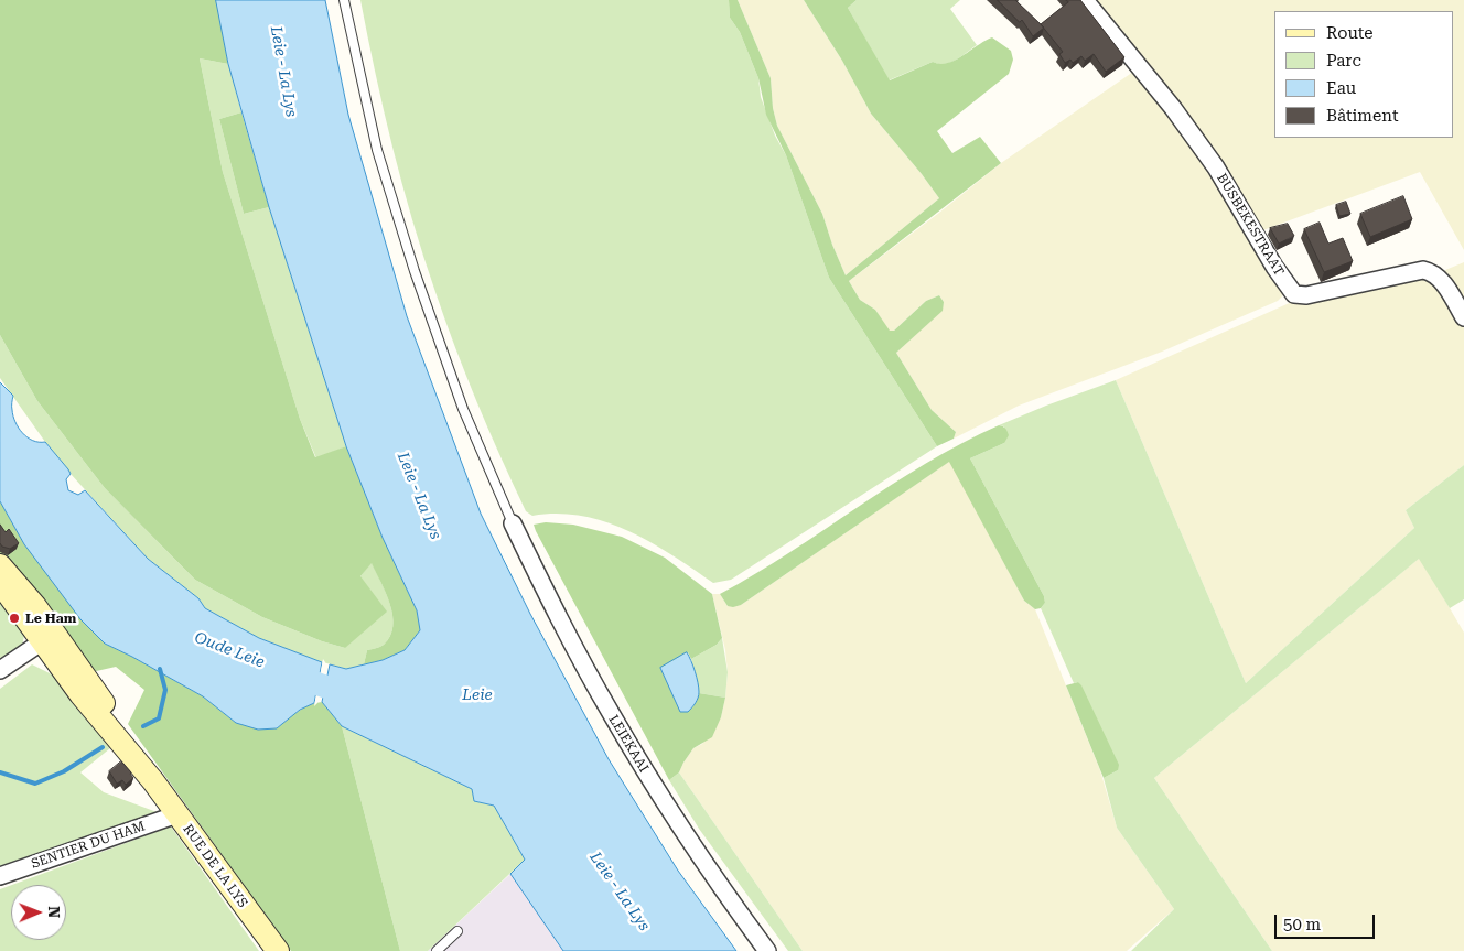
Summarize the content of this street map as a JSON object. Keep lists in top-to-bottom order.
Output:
{
  "streets": {
    "main road": ["RUE DE LA LYS"],
    "street": ["BUSBEKESTRAAT", "LEIEKAAI", "SENTIER DU HAM"]
  },
  "crossings": [
    ["SENTIER DU HAM", "RUE DE LA LYS"]
  ],
  "water": ["Leie - La Lys", "Oude Leie", "Leie"],
  "places": ["Le Ham"],
  "legend": [
    "Route",
    "Parc",
    "Eau",
    "Bâtiment"
  ],
  "scale_bar": "50 m",
  "north": "right"
}
